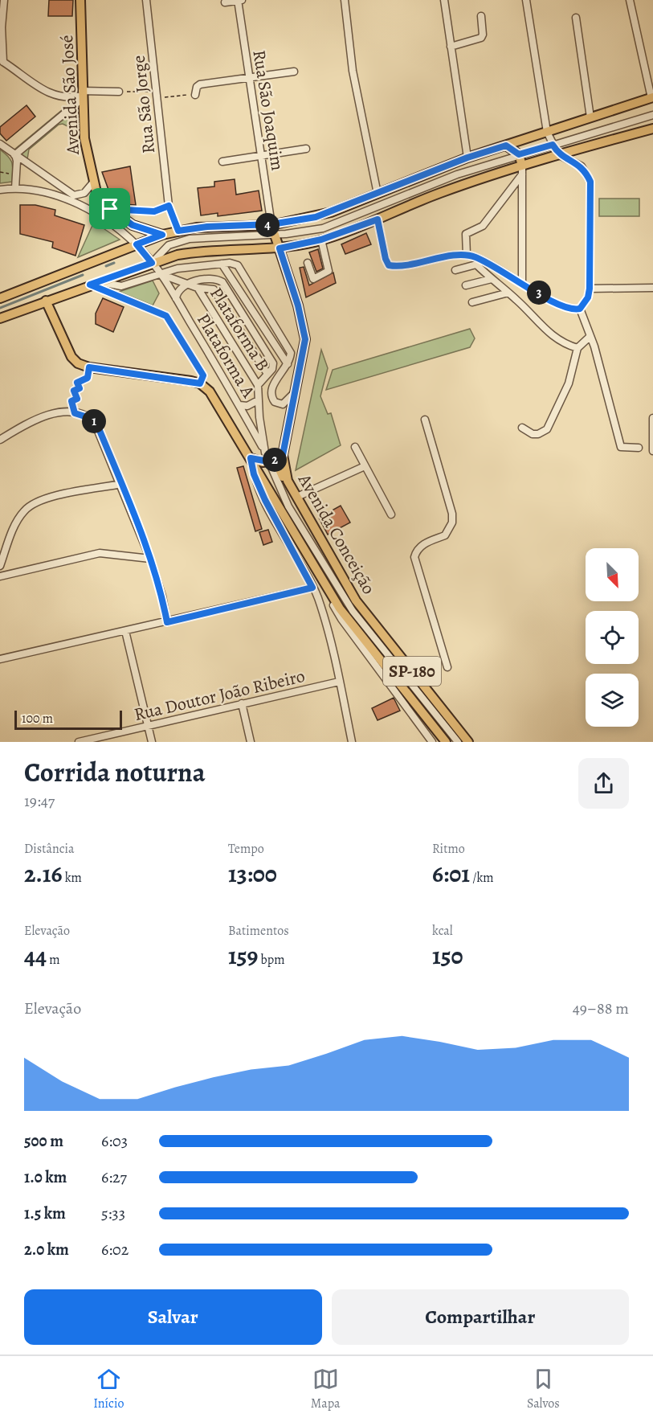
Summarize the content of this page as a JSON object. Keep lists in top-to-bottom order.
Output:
{
  "streets": {
    "main road": ["Avenida São José", "Avenida Conceição", "SP-180"],
    "street": [
      "Rua São Jorge",
      "Rua São Joaquim",
      "Plataforma B",
      "Plataforma A",
      "Rua Doutor João Ribeiro"
    ]
  },
  "crossings": [
    ["Rua São Joaquim", "Avenida Conceição"]
  ],
  "scale_bar": "100 m",
  "north": "bottom right",
  "page": {
    "pins": [
      "4",
      "3",
      "1",
      "2"
    ],
    "scale": "100 m",
    "heading": ["Corrida noturna", "19:47"],
    "stats": [
      ["Distância", "2.16 km"],
      ["Tempo", "13:00"],
      ["Ritmo", "6:01 /km"],
      ["Elevação", "44 m"],
      ["Batimentos", "159 bpm"],
      ["kcal", "150"]
    ],
    "chart": ["Elevação", "49–88 m"],
    "list": [
      {
        "name": "500 m",
        "note": "6:03"
      },
      {
        "name": "1.0 km",
        "note": "6:27"
      },
      {
        "name": "1.5 km",
        "note": "5:33"
      },
      {
        "name": "2.0 km",
        "note": "6:02"
      }
    ],
    "buttons": ["Salvar", "Compartilhar"],
    "tabs": ["Início", "Mapa", "Salvos"]
  }
}
